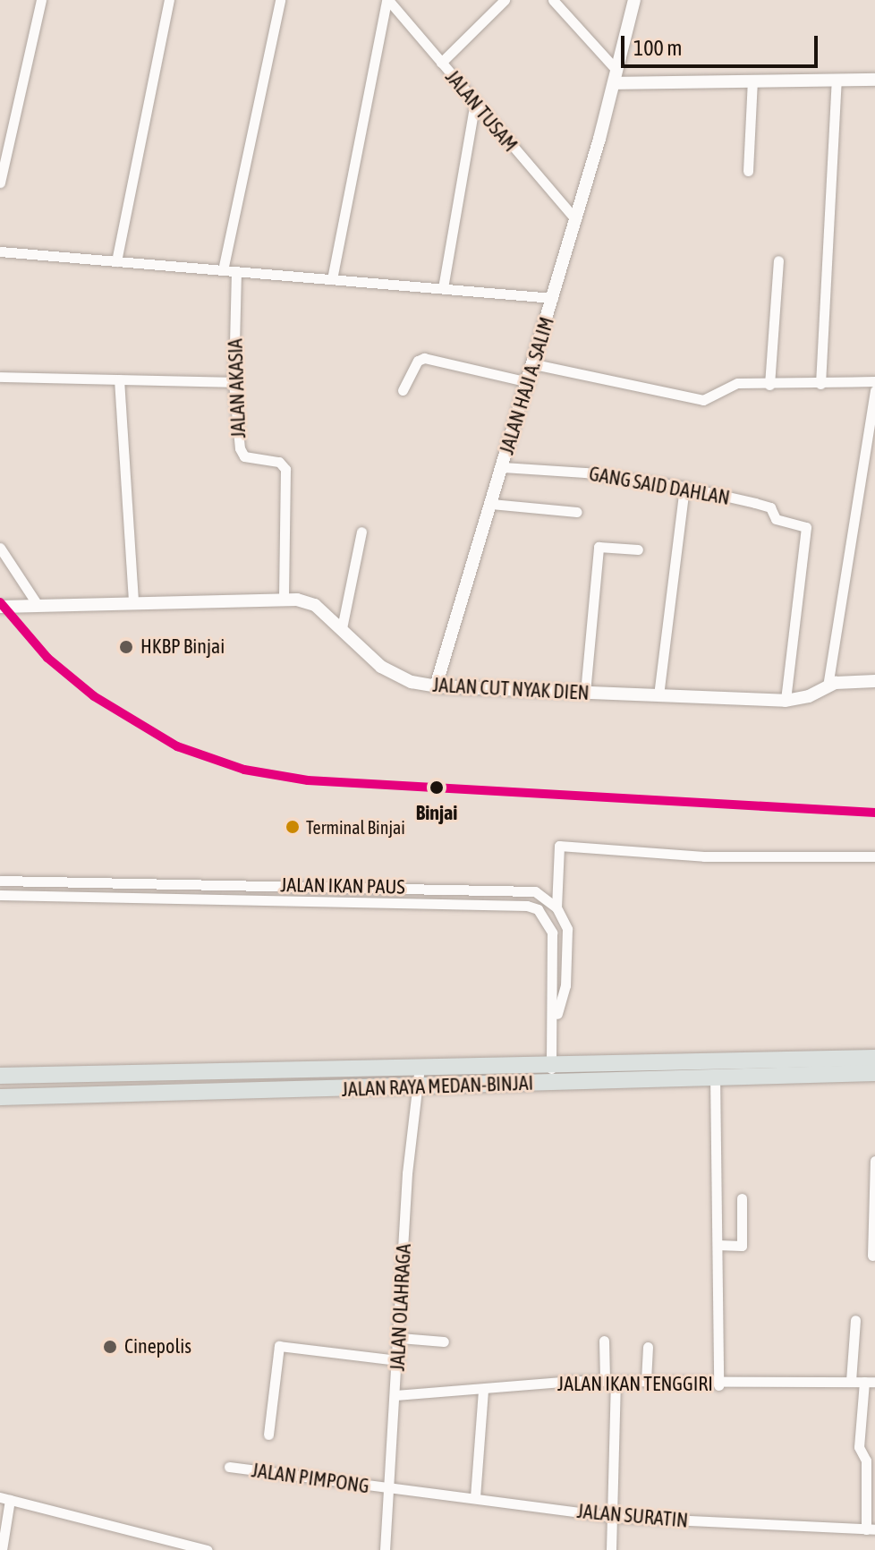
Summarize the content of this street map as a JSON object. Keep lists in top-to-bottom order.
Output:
{
  "streets": {
    "main road": ["JALAN RAYA MEDAN-BINJAI"],
    "street": [
      "JALAN TUSAM",
      "JALAN HAJI A. SALIM",
      "JALAN AKASIA",
      "GANG SAID DAHLAN",
      "JALAN CUT NYAK DIEN",
      "JALAN IKAN PAUS",
      "JALAN OLAHRAGA",
      "JALAN IKAN TENGGIRI",
      "JALAN PIMPONG",
      "JALAN SURATIN"
    ]
  },
  "crossings": [
    ["JALAN TUSAM", "JALAN HAJI A. SALIM"],
    ["JALAN HAJI A. SALIM", "GANG SAID DAHLAN"],
    ["JALAN HAJI A. SALIM", "JALAN CUT NYAK DIEN"],
    ["JALAN AKASIA", "JALAN CUT NYAK DIEN"],
    ["GANG SAID DAHLAN", "JALAN CUT NYAK DIEN"],
    ["JALAN IKAN PAUS", "JALAN RAYA MEDAN-BINJAI"],
    ["JALAN RAYA MEDAN-BINJAI", "JALAN OLAHRAGA"],
    ["JALAN OLAHRAGA", "JALAN IKAN TENGGIRI"],
    ["JALAN OLAHRAGA", "JALAN PIMPONG"],
    ["JALAN OLAHRAGA", "JALAN SURATIN"],
    ["JALAN PIMPONG", "JALAN SURATIN"]
  ],
  "places": [
    "HKBP Binjai",
    "Binjai",
    "Terminal Binjai",
    "Cinepolis"
  ],
  "scale_bar": "100 m"
}
